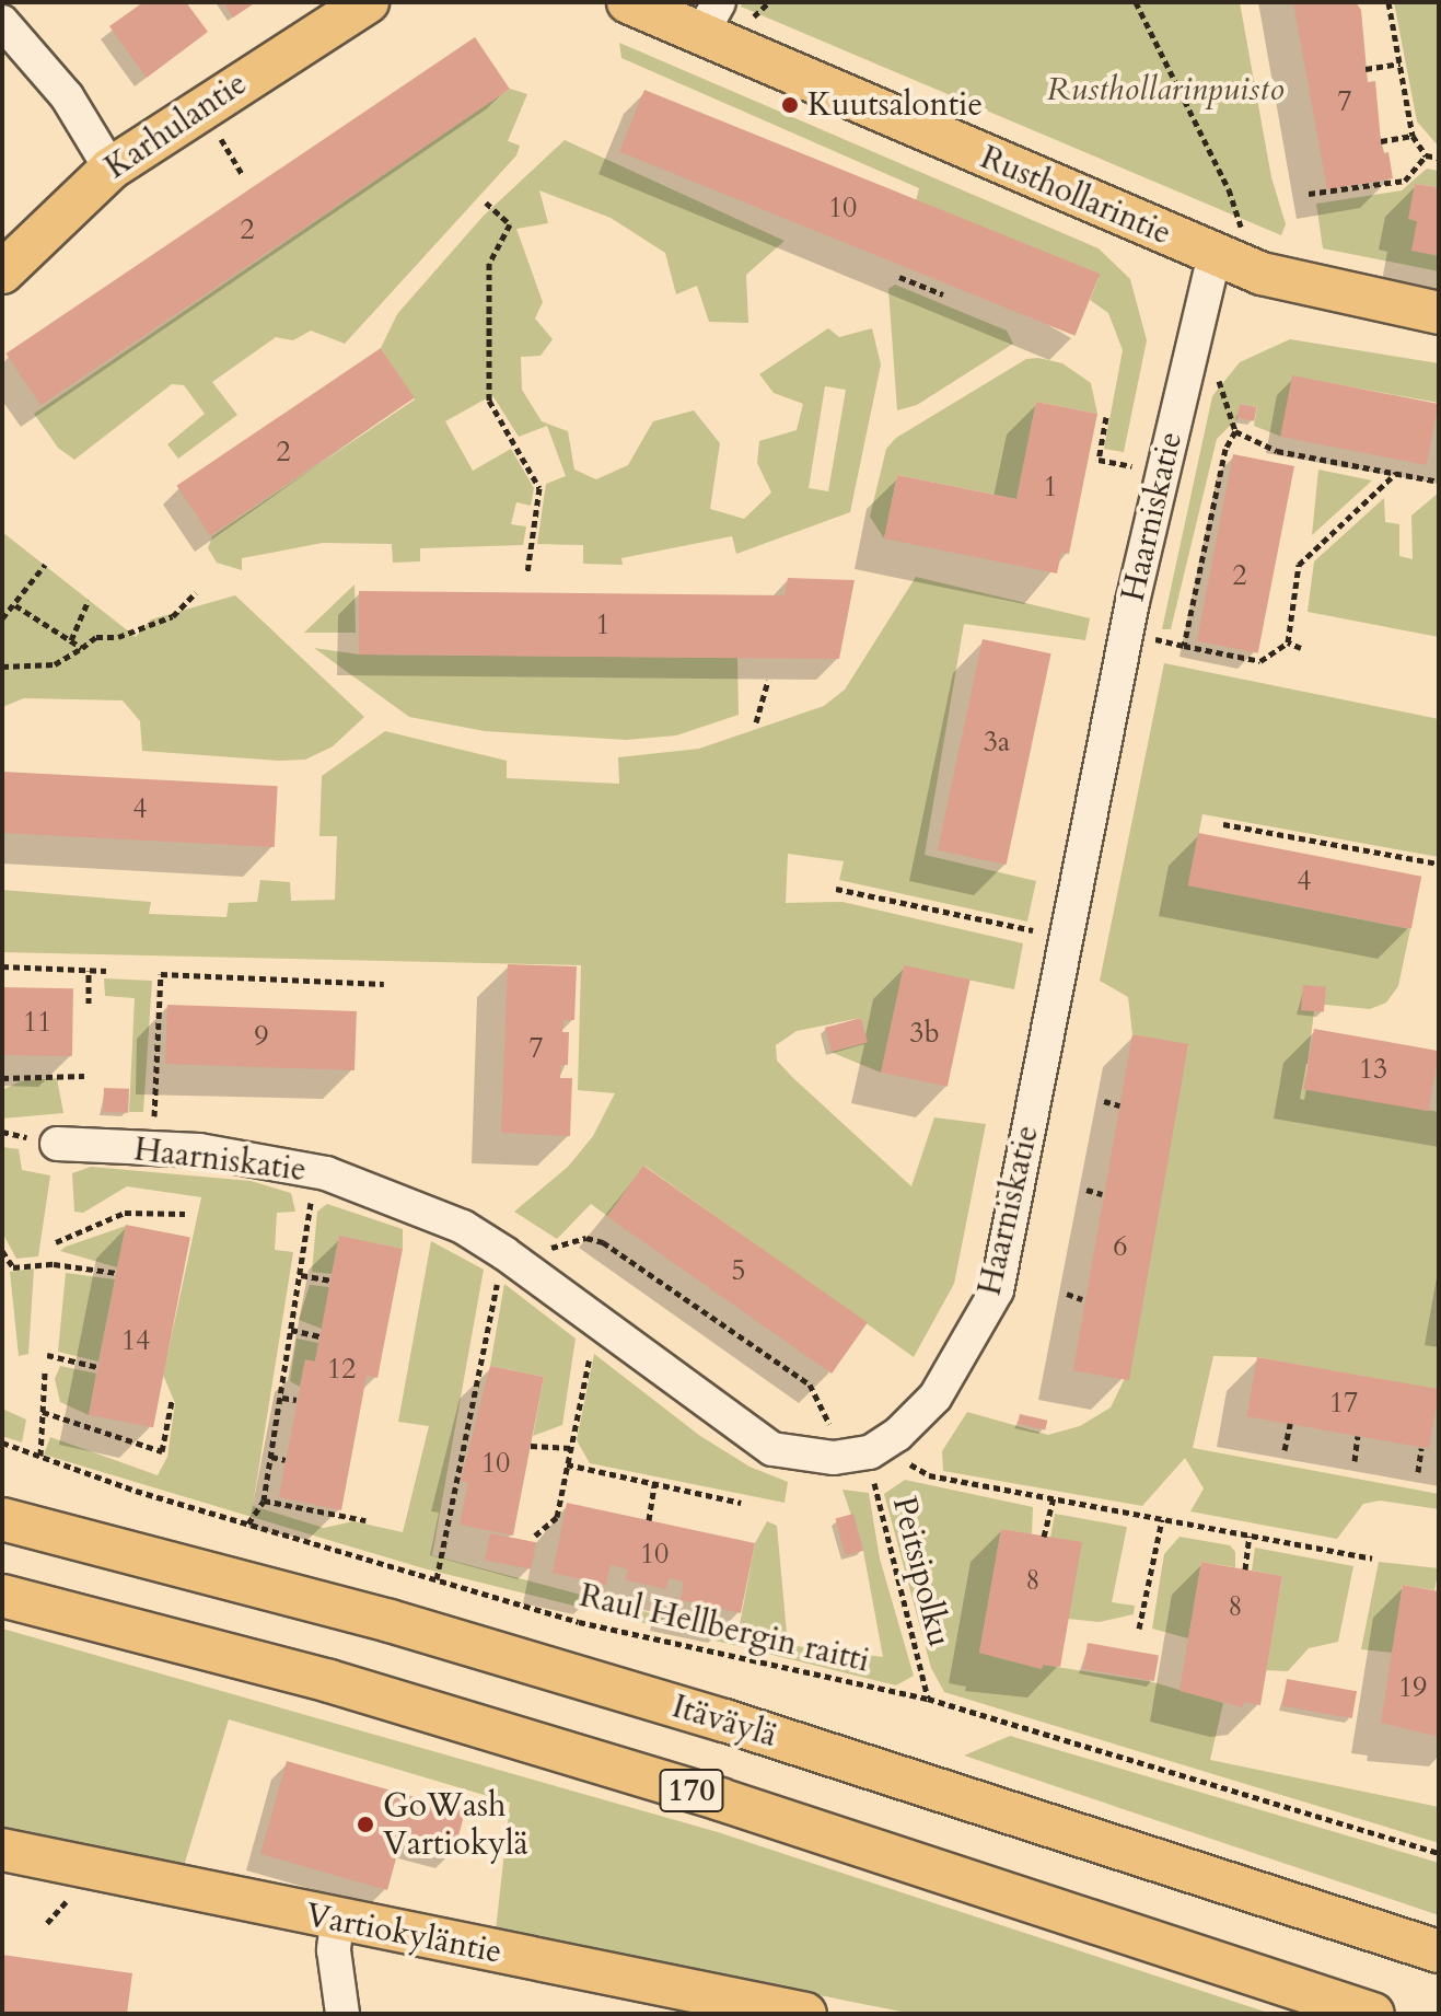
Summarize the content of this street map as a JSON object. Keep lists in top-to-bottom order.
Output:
{
  "streets": {
    "main road": [
      "Karhulantie",
      "Rusthollarintie",
      "Itäväylä",
      "170",
      "Vartiokyläntie"
    ],
    "street": ["Haarniskatie"],
    "path": ["Peitsipolku", "Raul Hellbergin raitti"]
  },
  "crossings": [
    ["Rusthollarintie", "Haarniskatie"],
    ["Peitsipolku", "Raul Hellbergin raitti"]
  ],
  "parks": ["Rusthollarinpuisto"],
  "places": ["Kuutsalontie", "GoWash Vartiokylä"],
  "house_numbers": [
    "7",
    "10",
    "2",
    "2",
    "1",
    "2",
    "1",
    "3a",
    "4",
    "4",
    "11",
    "3b",
    "9",
    "7",
    "13",
    "6",
    "5",
    "14",
    "12",
    "17",
    "10",
    "10",
    "8",
    "8",
    "19"
  ]
}
